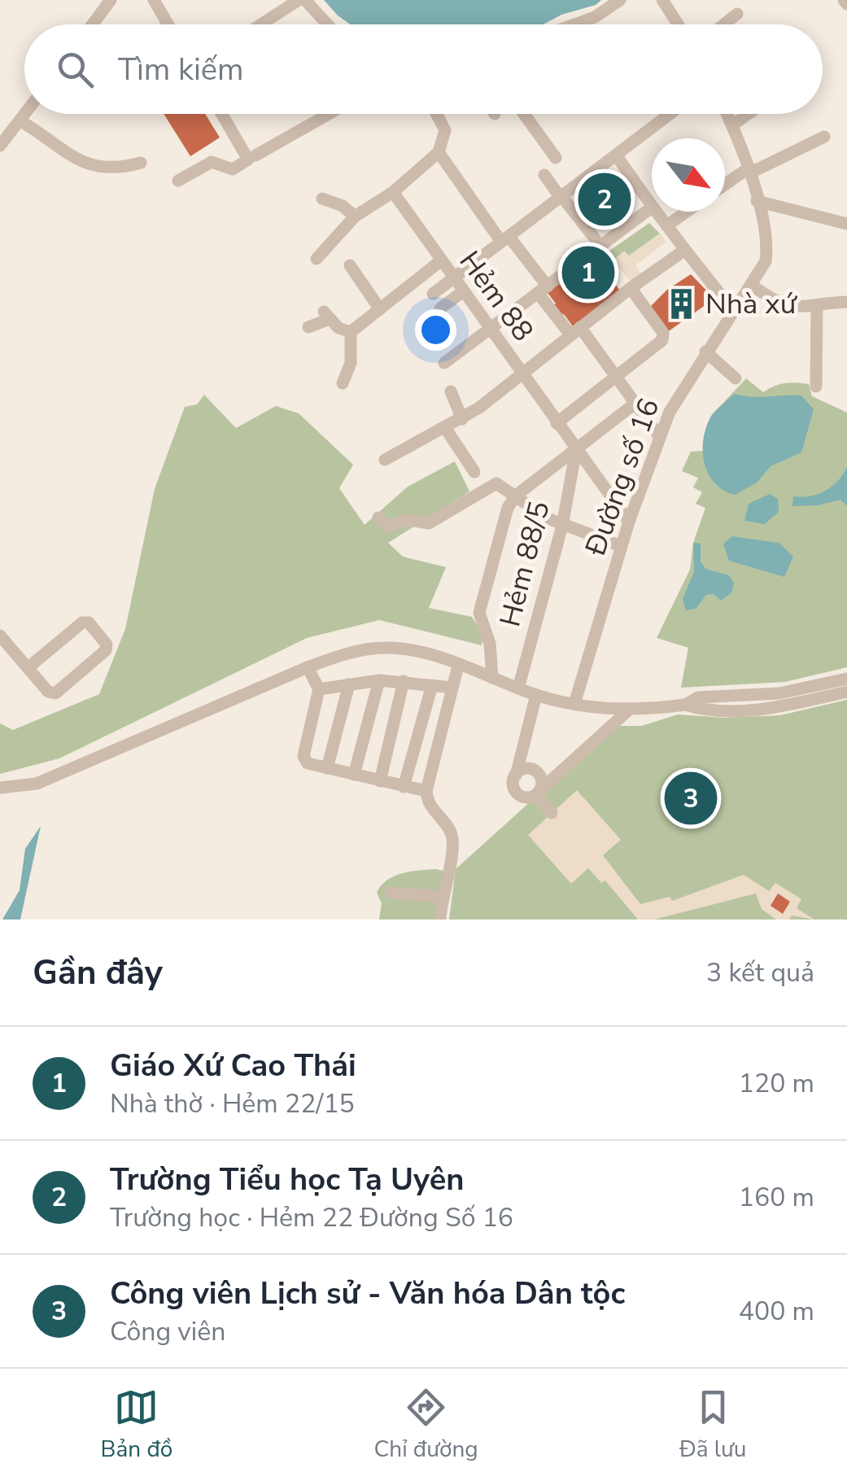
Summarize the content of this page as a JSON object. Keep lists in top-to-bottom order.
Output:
{
  "streets": {
    "street": ["Hẻm 88", "Đường số 16", "Hẻm 88/5"]
  },
  "crossings": [
    ["Hẻm 88", "Đường số 16"],
    ["Hẻm 88", "Hẻm 88/5"]
  ],
  "places": {
    "building": ["Nhà xứ"]
  },
  "north": "bottom right",
  "page": {
    "search": "Tìm kiếm",
    "pins": ["2", "1", "3"],
    "heading": ["Gần đây", "3 kết quả"],
    "list": [
      {
        "mark": "1",
        "name": "Giáo Xứ Cao Thái",
        "note": "Nhà thờ · Hẻm 22/15",
        "value": "120 m"
      },
      {
        "mark": "2",
        "name": "Trường Tiểu học Tạ Uyên",
        "note": "Trường học · Hẻm 22 Đường Số 16",
        "value": "160 m"
      },
      {
        "mark": "3",
        "name": "Công viên Lịch sử - Văn hóa Dân tộc",
        "note": "Công viên",
        "value": "400 m"
      }
    ],
    "nav": ["Bản đồ", "Chỉ đường", "Đã lưu"]
  }
}
